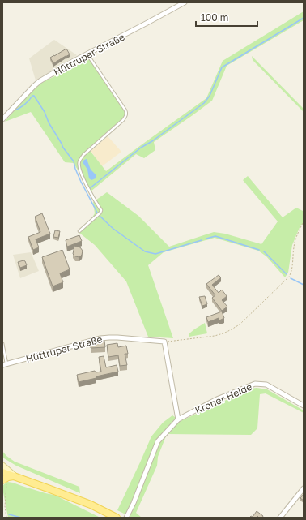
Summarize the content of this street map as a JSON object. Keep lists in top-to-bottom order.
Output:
{
  "streets": {
    "street": ["Hüttruper Straße", "Kroner Heide"]
  },
  "scale_bar": "100 m"
}
